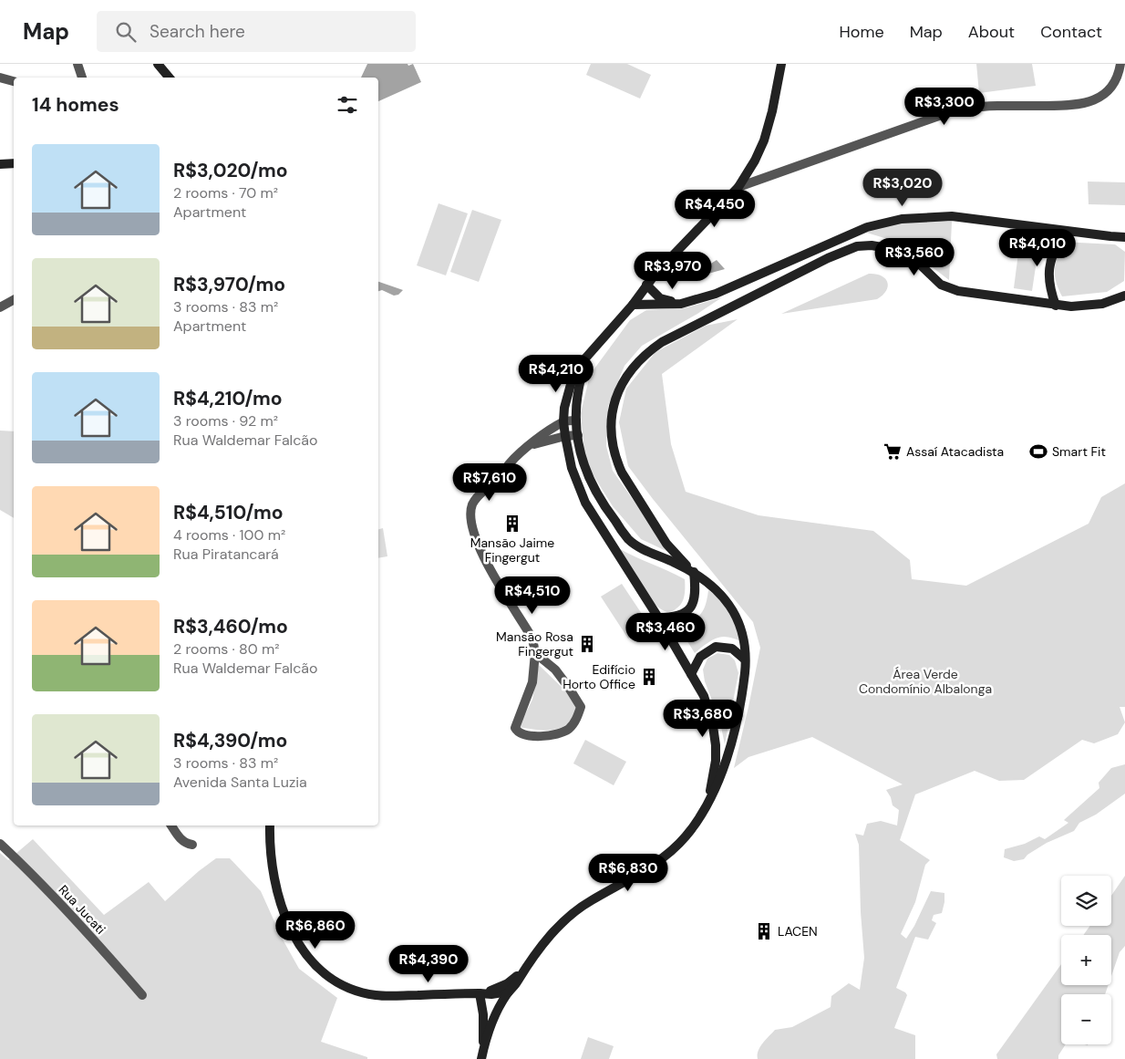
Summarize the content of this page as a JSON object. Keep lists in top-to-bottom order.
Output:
{
  "streets": {
    "street": ["Rua Jucati"]
  },
  "parks": ["Área Verde Condomínio Albalonga"],
  "places": {
    "supermarket": ["Assaí Atacadista"],
    "sports": ["Smart Fit"],
    "building": [
      "Mansão Jaime Fingergut",
      "Mansão Rosa Fingergut",
      "Edifício Horto Office",
      "LACEN"
    ]
  },
  "page": {
    "header": "Map",
    "search": "Search here",
    "nav": [
      "Home",
      "Map",
      "About",
      "Contact"
    ],
    "heading": "14 homes",
    "price": [
      "R$3,300",
      "R$3,020",
      "R$4,450",
      "R$4,010",
      "R$3,560",
      "R$3,970",
      "R$4,210",
      "R$7,610",
      "R$4,510",
      "R$3,460",
      "R$3,680",
      "R$6,830",
      "R$6,860",
      "R$4,390"
    ],
    "list": [
      {
        "name": "R$3,020/mo",
        "note": "2 rooms · 70 m² · Apartment"
      },
      {
        "name": "R$3,970/mo",
        "note": "3 rooms · 83 m² · Apartment"
      },
      {
        "name": "R$4,210/mo",
        "note": "3 rooms · 92 m² · Rua Waldemar Falcão"
      },
      {
        "name": "R$4,510/mo",
        "note": "4 rooms · 100 m² · Rua Piratancará"
      },
      {
        "name": "R$3,460/mo",
        "note": "2 rooms · 80 m² · Rua Waldemar Falcão"
      },
      {
        "name": "R$4,390/mo",
        "note": "3 rooms · 83 m² · Avenida Santa Luzia"
      }
    ],
    "map_buttons": ["+", "−"]
  }
}
